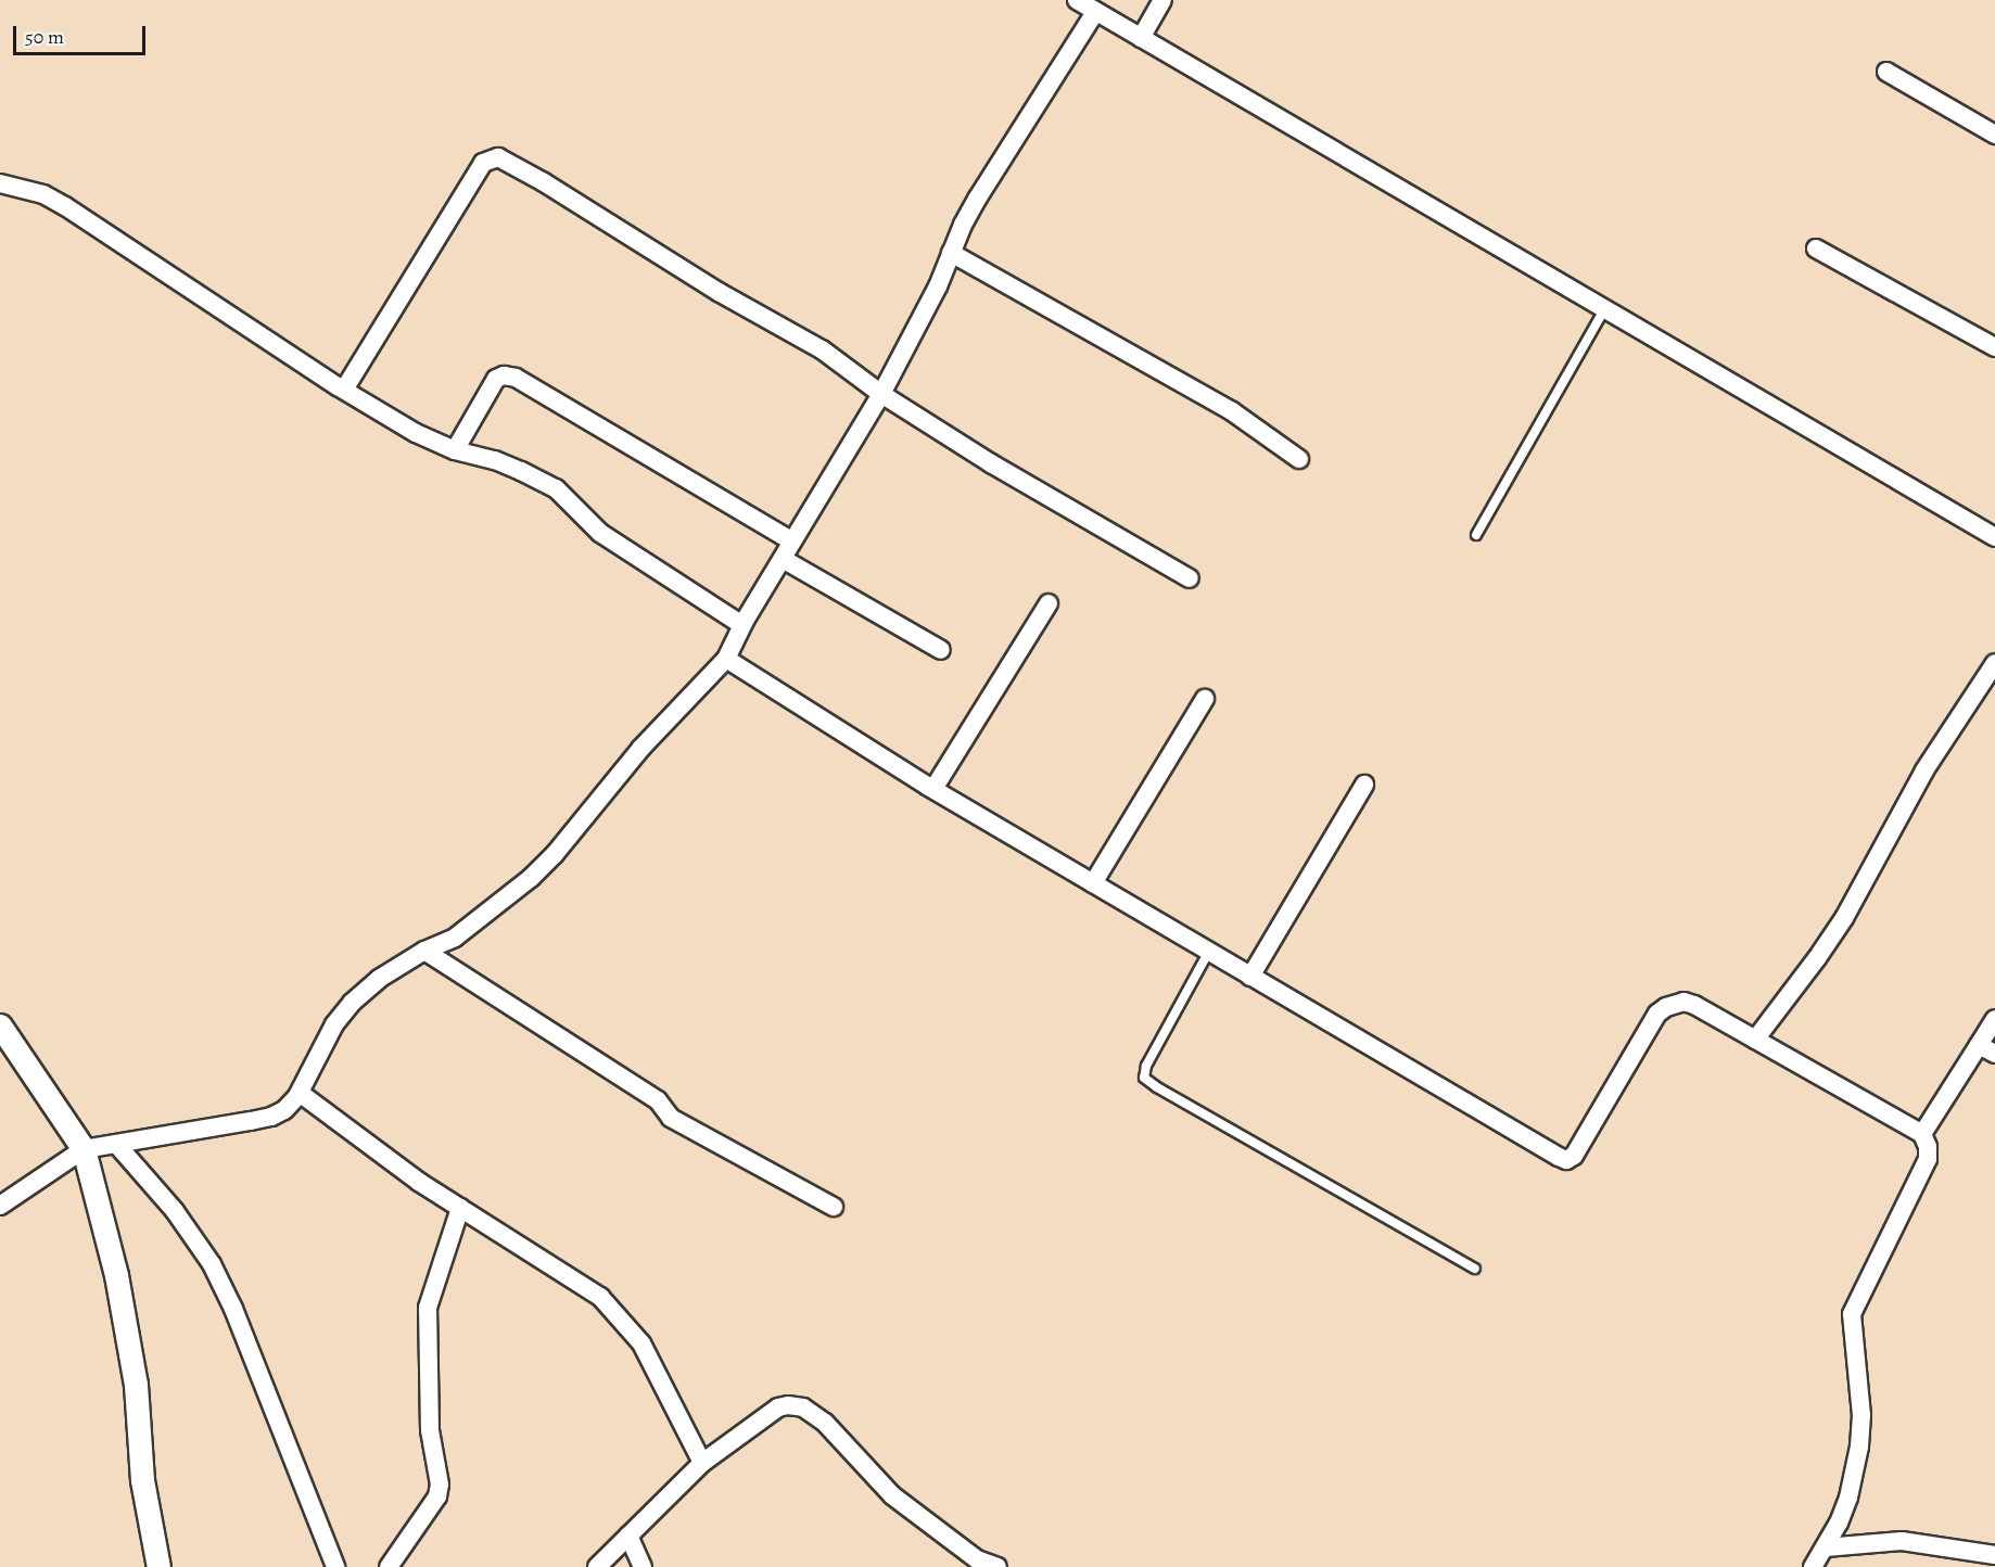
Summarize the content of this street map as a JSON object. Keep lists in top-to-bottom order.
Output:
{
  "scale_bar": "50 m"
}
